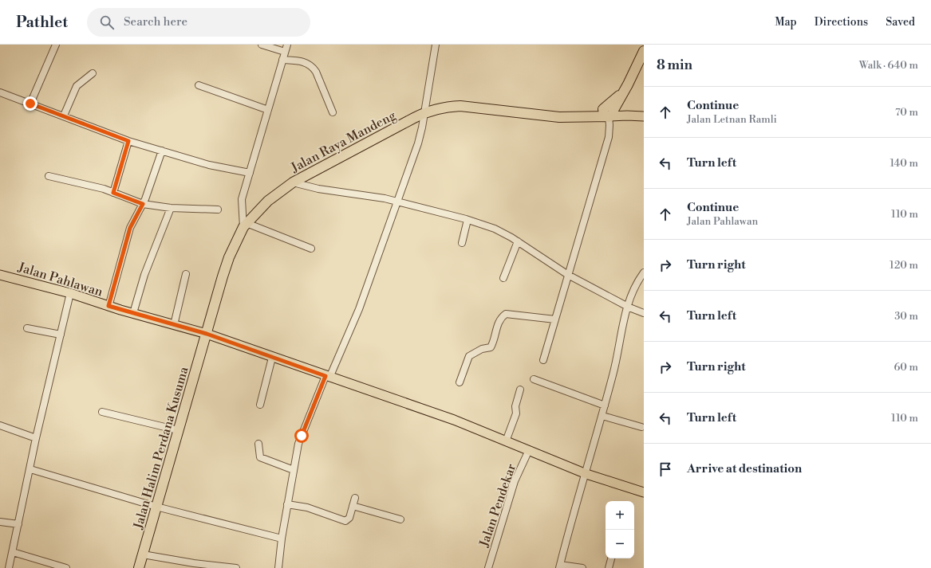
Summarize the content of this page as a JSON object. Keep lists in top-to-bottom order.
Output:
{
  "streets": {
    "highway": ["Jalan Raya Mandeng", "Jalan Halim Perdana Kusuma"],
    "main road": ["Jalan Pahlawan"],
    "street": ["Jalan Pendekar"]
  },
  "crossings": [
    ["Jalan Raya Mandeng", "Jalan Pahlawan"],
    ["Jalan Raya Mandeng", "Jalan Halim Perdana Kusuma"],
    ["Jalan Pahlawan", "Jalan Halim Perdana Kusuma"],
    ["Jalan Pahlawan", "Jalan Pendekar"]
  ],
  "page": {
    "header": "Pathlet",
    "search": "Search here",
    "nav": ["Map", "Directions", "Saved"],
    "heading": ["8 min", "Walk · 640 m"],
    "list": [
      ["Continue", "Jalan Letnan Ramli", "70 m"],
      ["Turn left", "140 m"],
      ["Continue", "Jalan Pahlawan", "110 m"],
      ["Turn right", "120 m"],
      ["Turn left", "30 m"],
      ["Turn right", "60 m"],
      ["Turn left", "110 m"],
      "Arrive at destination"
    ],
    "map_buttons": ["+", "−"]
  }
}
